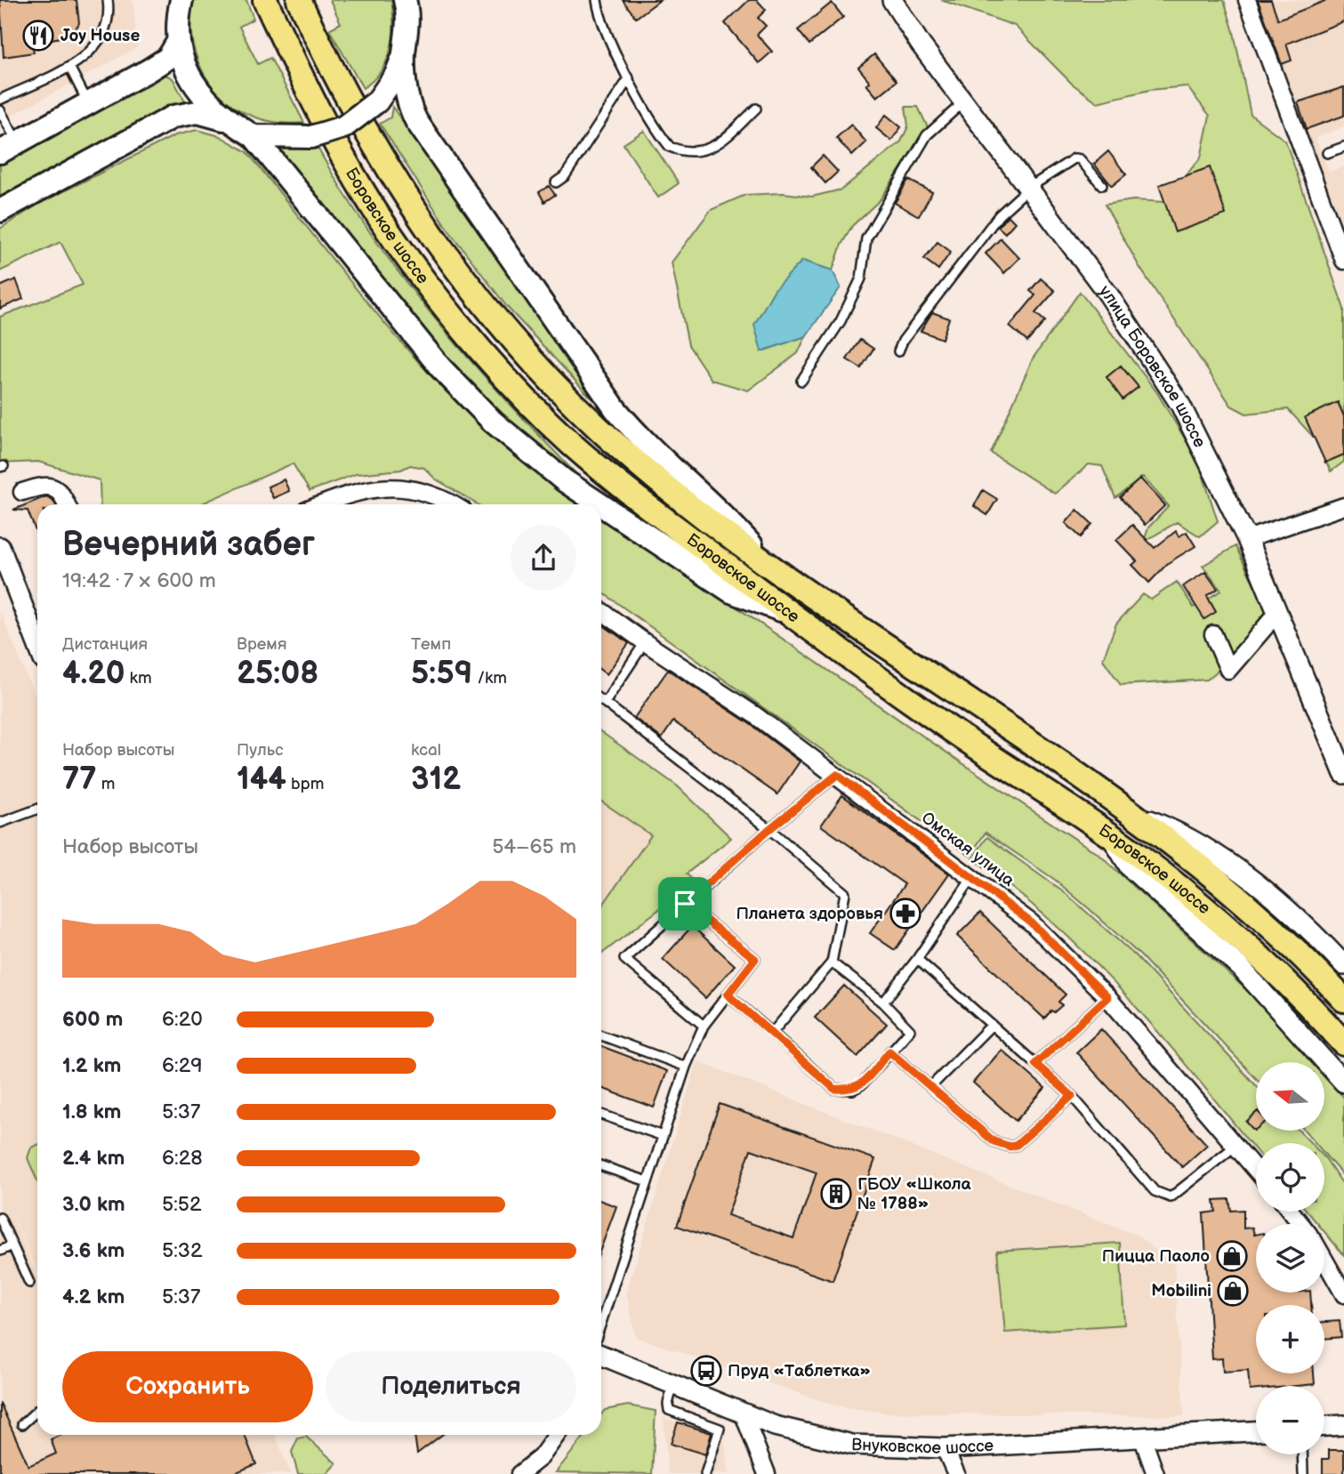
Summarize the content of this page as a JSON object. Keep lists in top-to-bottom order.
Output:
{
  "streets": {
    "main road": ["Боровское шоссе"],
    "street": ["улица Боровское шоссе", "Омская улица", "Внуковское шоссе"]
  },
  "places": {
    "restaurant": ["Joy House"],
    "pharmacy": ["Планета здоровья"],
    "building": ["ГБОУ «Школа № 1788»"],
    "shop": ["Пицца Паоло", "Mobilini"],
    "bus stop": ["Пруд «Таблетка»"]
  },
  "north": "left",
  "page": {
    "heading": ["Вечерний забег", "19:42 · 7 × 600 m"],
    "stats": [
      ["Дистанция", "4.20 km"],
      ["Время", "25:08"],
      ["Темп", "5:59 /km"],
      ["Набор высоты", "77 m"],
      ["Пульс", "144 bpm"],
      ["kcal", "312"]
    ],
    "chart": ["Набор высоты", "54–65 m"],
    "list": [
      {
        "name": "600 m",
        "note": "6:20"
      },
      {
        "name": "1.2 km",
        "note": "6:29"
      },
      {
        "name": "1.8 km",
        "note": "5:37"
      },
      {
        "name": "2.4 km",
        "note": "6:28"
      },
      {
        "name": "3.0 km",
        "note": "5:52"
      },
      {
        "name": "3.6 km",
        "note": "5:32"
      },
      {
        "name": "4.2 km",
        "note": "5:37"
      }
    ],
    "map_buttons": ["+", "−"],
    "buttons": ["Сохранить", "Поделиться"]
  }
}
